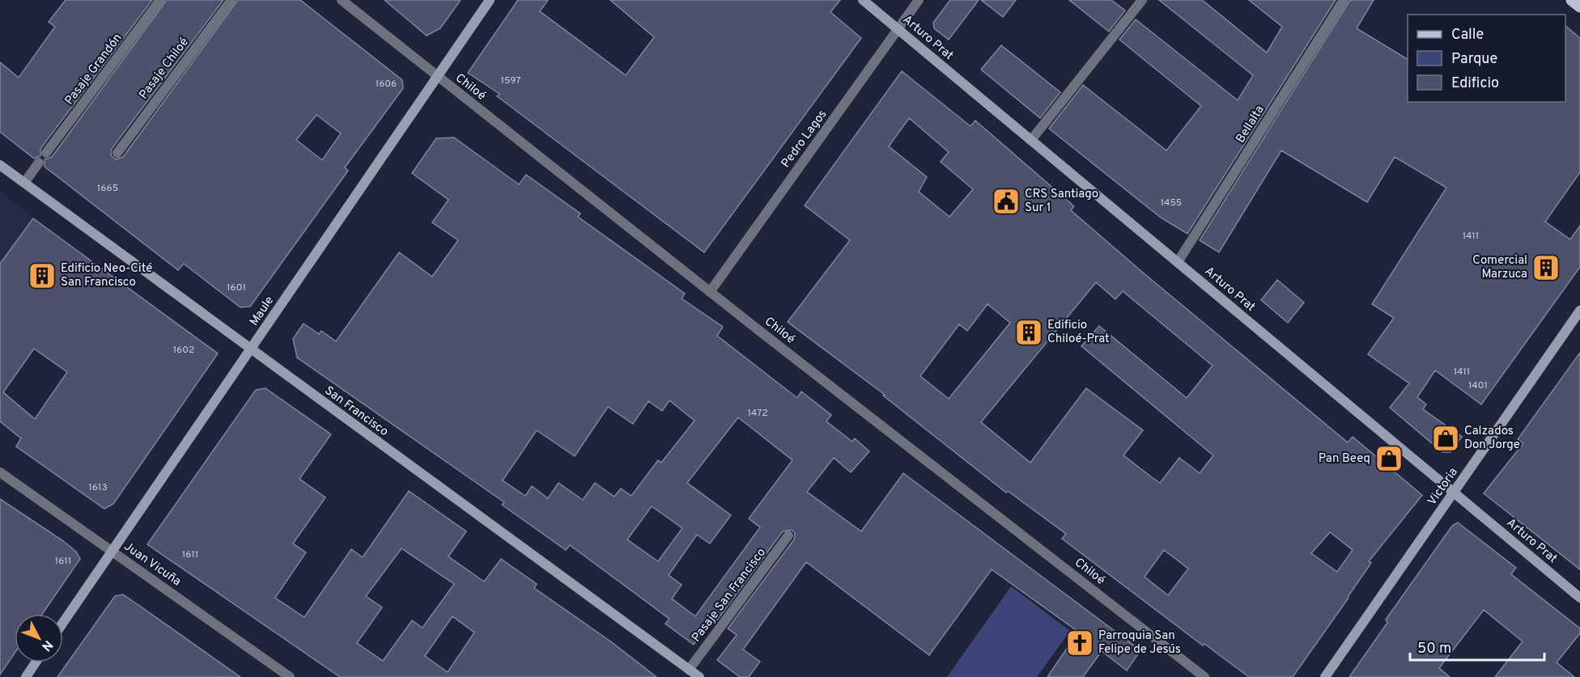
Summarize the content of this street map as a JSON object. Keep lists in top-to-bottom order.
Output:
{
  "streets": {
    "street": [
      "Arturo Prat",
      "Pasaje Chiloé",
      "Pasaje Grandón",
      "Chiloé",
      "Bellalta",
      "Pedro Lagos",
      "Maule",
      "San Francisco",
      "Victoria",
      "Juan Vicuña",
      "Pasaje San Francisco"
    ]
  },
  "crossings": [
    ["Arturo Prat", "Bellalta"],
    ["Arturo Prat", "Pedro Lagos"],
    ["Arturo Prat", "Victoria"],
    ["Chiloé", "Pedro Lagos"],
    ["Chiloé", "Maule"],
    ["Maule", "San Francisco"],
    ["Maule", "Juan Vicuña"],
    ["San Francisco", "Pasaje San Francisco"]
  ],
  "places": {
    "public building": ["CRS Santiago Sur 1"],
    "building": ["Comercial Marzuca", "Edificio Neo-Cité San Francisco", "Edificio Chiloé-Prat"],
    "shop": ["Calzados Don Jorge", "Pan Beeq"],
    "church": ["Parroquia San Felipe de Jesús"]
  },
  "house_numbers": [
    "1597",
    "1606",
    "1665",
    "1455",
    "1411",
    "1601",
    "1602",
    "1411",
    "1401",
    "1472",
    "1613",
    "1611",
    "1611"
  ],
  "legend": ["Calle", "Parque", "Edificio"],
  "scale_bar": "50 m",
  "north": "bottom right"
}
